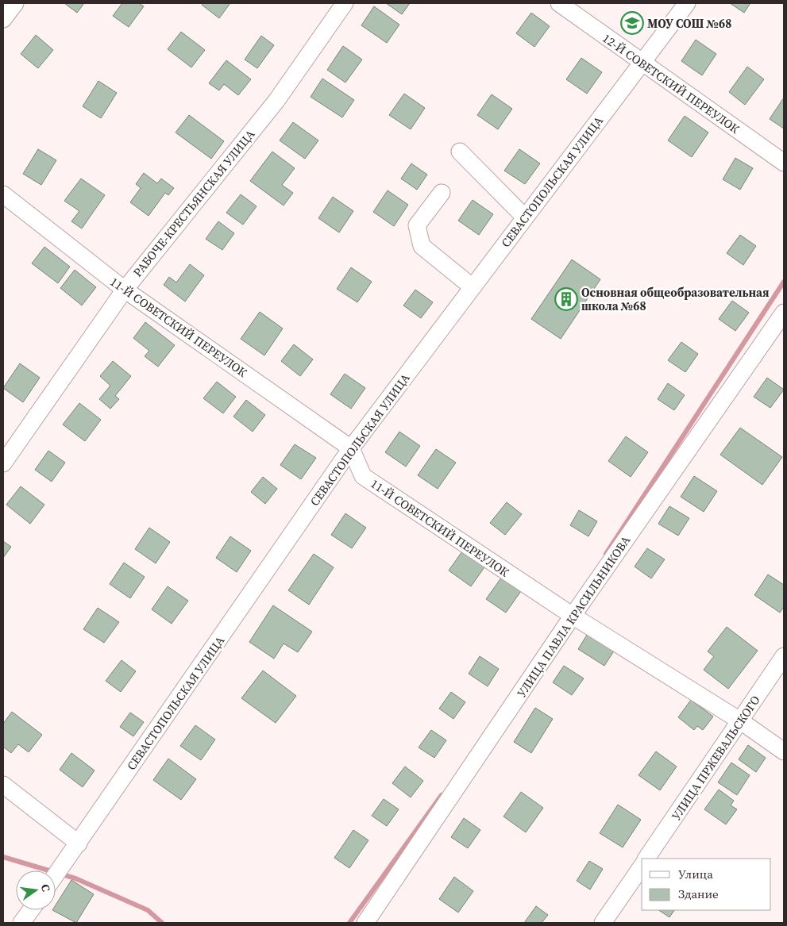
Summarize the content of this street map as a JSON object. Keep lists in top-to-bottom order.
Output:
{
  "streets": {
    "street": [
      "12-Й СОВЕТСКИЙ ПЕРЕУЛОК",
      "СЕВАСТОПОЛЬСКАЯ УЛИЦА",
      "РАБОЧЕ-КРЕСТЬЯНСКАЯ УЛИЦА",
      "11-Й СОВЕТСКИЙ ПЕРЕУЛОК",
      "УЛИЦА ПАВЛА КРАСИЛЬНИКОВА",
      "УЛИЦА ПРЖЕВАЛЬСКОГО"
    ]
  },
  "crossings": [
    ["12-Й СОВЕТСКИЙ ПЕРЕУЛОК", "СЕВАСТОПОЛЬСКАЯ УЛИЦА"],
    ["СЕВАСТОПОЛЬСКАЯ УЛИЦА", "11-Й СОВЕТСКИЙ ПЕРЕУЛОК"],
    ["РАБОЧЕ-КРЕСТЬЯНСКАЯ УЛИЦА", "11-Й СОВЕТСКИЙ ПЕРЕУЛОК"],
    ["11-Й СОВЕТСКИЙ ПЕРЕУЛОК", "УЛИЦА ПАВЛА КРАСИЛЬНИКОВА"],
    ["11-Й СОВЕТСКИЙ ПЕРЕУЛОК", "УЛИЦА ПРЖЕВАЛЬСКОГО"]
  ],
  "places": {
    "school or university": ["МОУ СОШ №68"],
    "building": ["Основная общеобразовательная школа №68"]
  },
  "legend": ["Улица", "Здание"],
  "north": "right"
}
